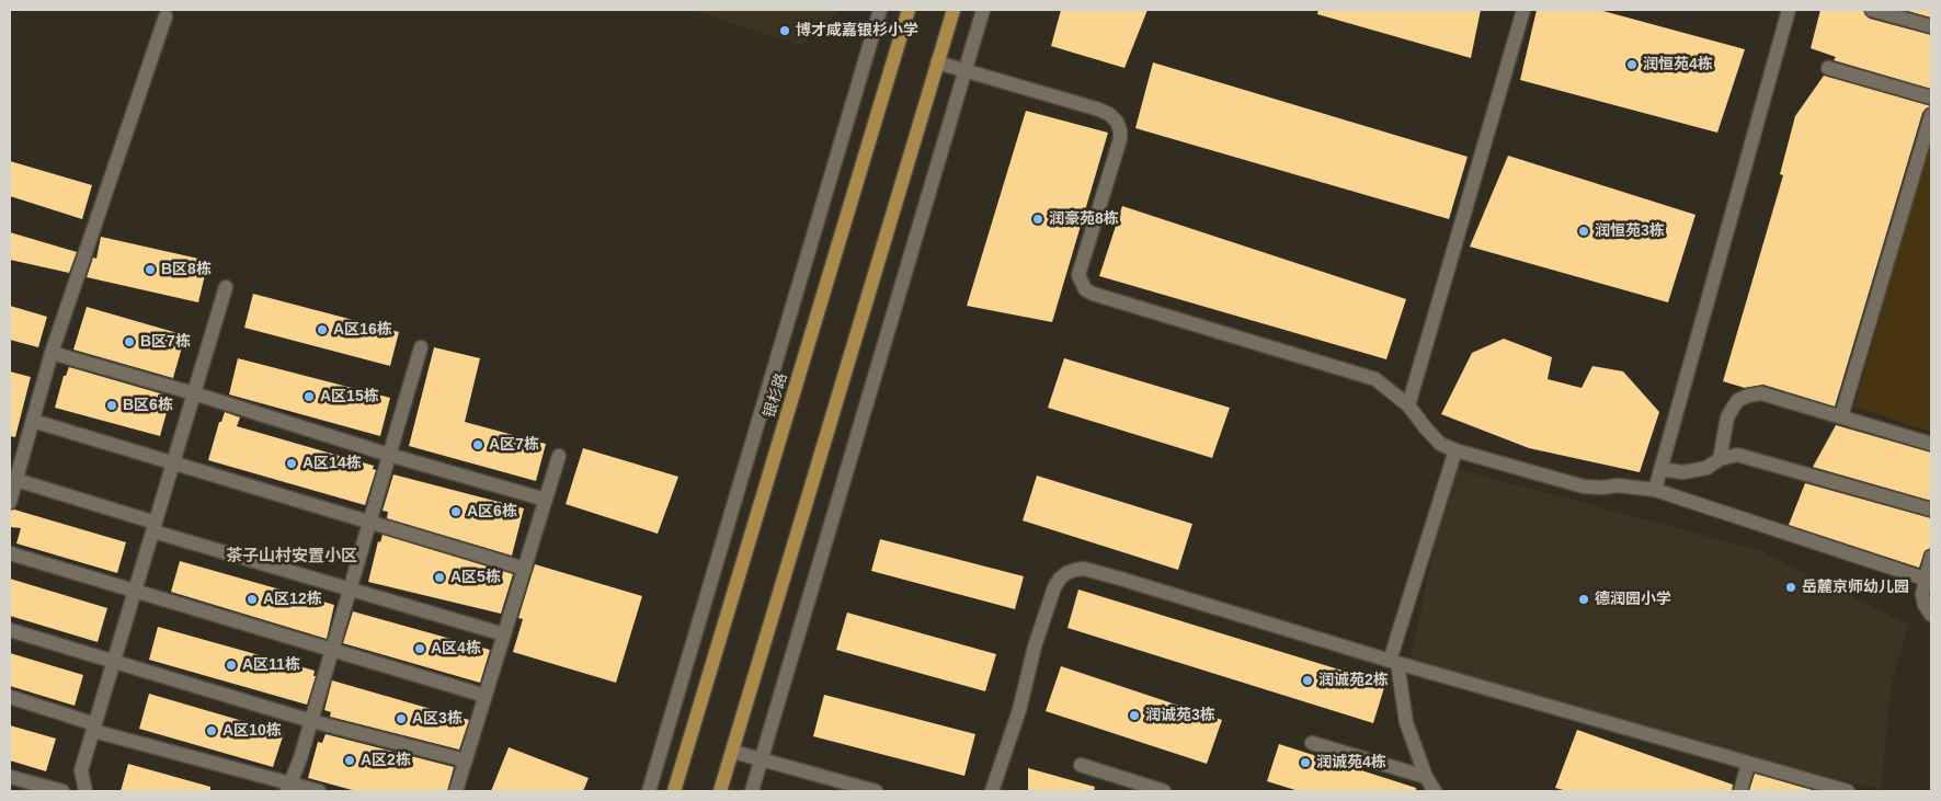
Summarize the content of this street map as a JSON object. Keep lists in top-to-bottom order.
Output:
{
  "streets": {
    "main road": ["银杉路"]
  },
  "districts": ["茶子山村安置小区"],
  "places": [
    "博才咸嘉银杉小学",
    "润恒苑4栋",
    "润豪苑8栋",
    "润恒苑3栋",
    "B区8栋",
    "A区16栋",
    "B区7栋",
    "A区15栋",
    "B区6栋",
    "A区7栋",
    "A区14栋",
    "A区6栋",
    "A区5栋",
    "岳麓京师幼儿园",
    "A区12栋",
    "德润园小学",
    "A区4栋",
    "A区11栋",
    "润诚苑2栋",
    "润诚苑3栋",
    "A区3栋",
    "A区10栋",
    "A区2栋",
    "润诚苑4栋"
  ]
}
